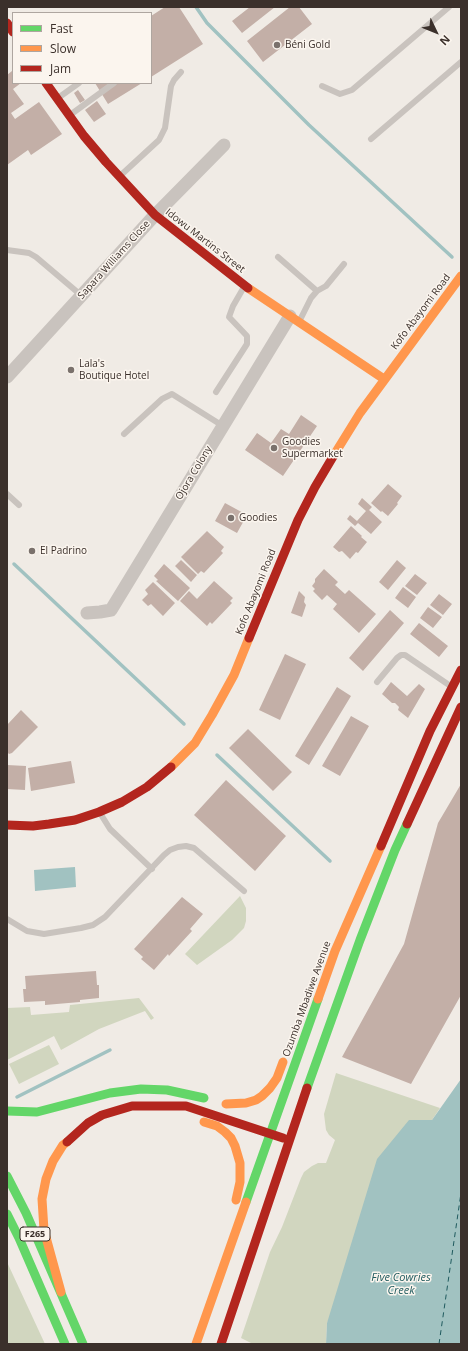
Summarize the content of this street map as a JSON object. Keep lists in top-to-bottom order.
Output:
{
  "streets": {
    "main road": [
      "Idowu Martins Street",
      "Kofo Abayomi Road",
      "Ozumba Mbadiwe Avenue",
      "F265"
    ],
    "street": ["Sapara Williams Close", "Ojora Colony"]
  },
  "crossings": [
    ["Idowu Martins Street", "Sapara Williams Close"],
    ["Idowu Martins Street", "Kofo Abayomi Road"],
    ["Idowu Martins Street", "Ojora Colony"]
  ],
  "water": ["Five Cowries Creek"],
  "places": [
    "Béni Gold",
    "Lala's Boutique Hotel",
    "Goodies Supermarket",
    "Goodies",
    "El Padrino"
  ],
  "legend": ["Fast", "Slow", "Jam"],
  "north": "bottom right"
}
